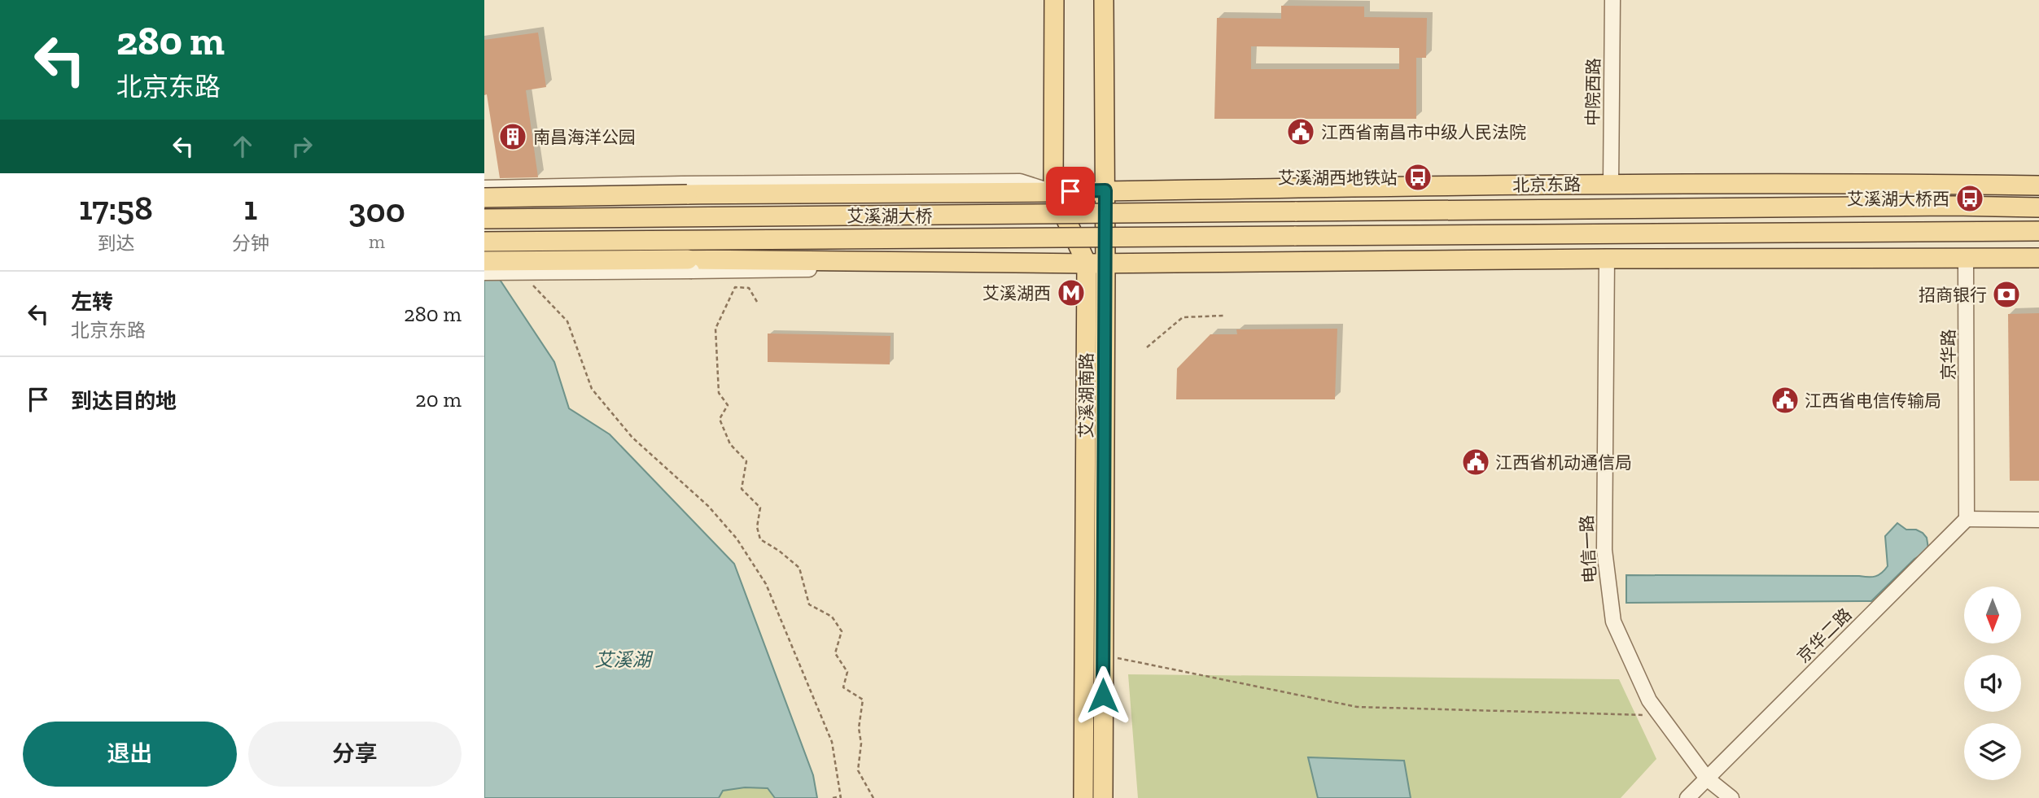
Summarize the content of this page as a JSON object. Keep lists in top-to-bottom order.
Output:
{
  "streets": {
    "main road": ["北京东路", "艾溪湖大桥", "艾溪湖南路"],
    "street": [
      "中院西路",
      "京华路",
      "电信一路",
      "京华二路"
    ]
  },
  "crossings": [
    ["中院西路", "北京东路"],
    ["北京东路", "艾溪湖大桥"],
    ["北京东路", "艾溪湖南路"],
    ["京华路", "京华二路"],
    ["电信一路", "京华二路"]
  ],
  "water": ["艾溪湖"],
  "places": {
    "public building": ["江西省南昌市中级人民法院", "江西省电信传输局", "江西省机动通信局"],
    "building": ["南昌海洋公园"],
    "bus stop": ["艾溪湖西地铁站", "艾溪湖大桥西"],
    "metro station": ["艾溪湖西"],
    "bank": ["招商银行"]
  },
  "north": "bottom",
  "page": {
    "turn": ["280 m", "北京东路"],
    "eta": [
      "17:58",
      "到达",
      "1",
      "分钟",
      "300",
      "m"
    ],
    "list": [
      {
        "name": "左转",
        "note": "北京东路",
        "value": "280 m"
      },
      {
        "name": "到达目的地",
        "value": "20 m"
      }
    ],
    "buttons": ["退出", "分享"]
  }
}
